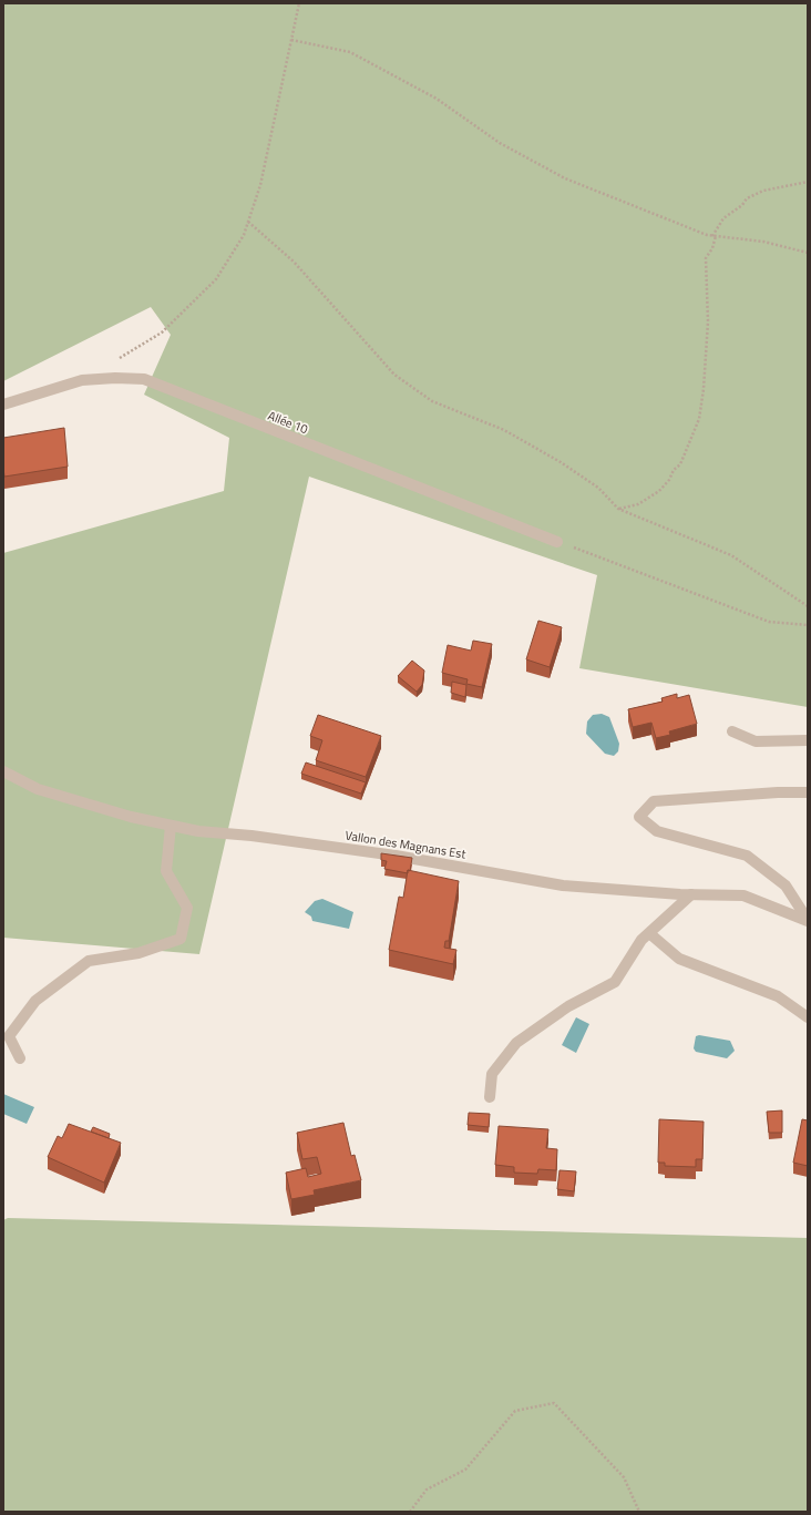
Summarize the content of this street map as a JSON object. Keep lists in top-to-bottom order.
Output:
{
  "streets": {
    "street": ["Allée 10", "Vallon des Magnans Est"]
  }
}
